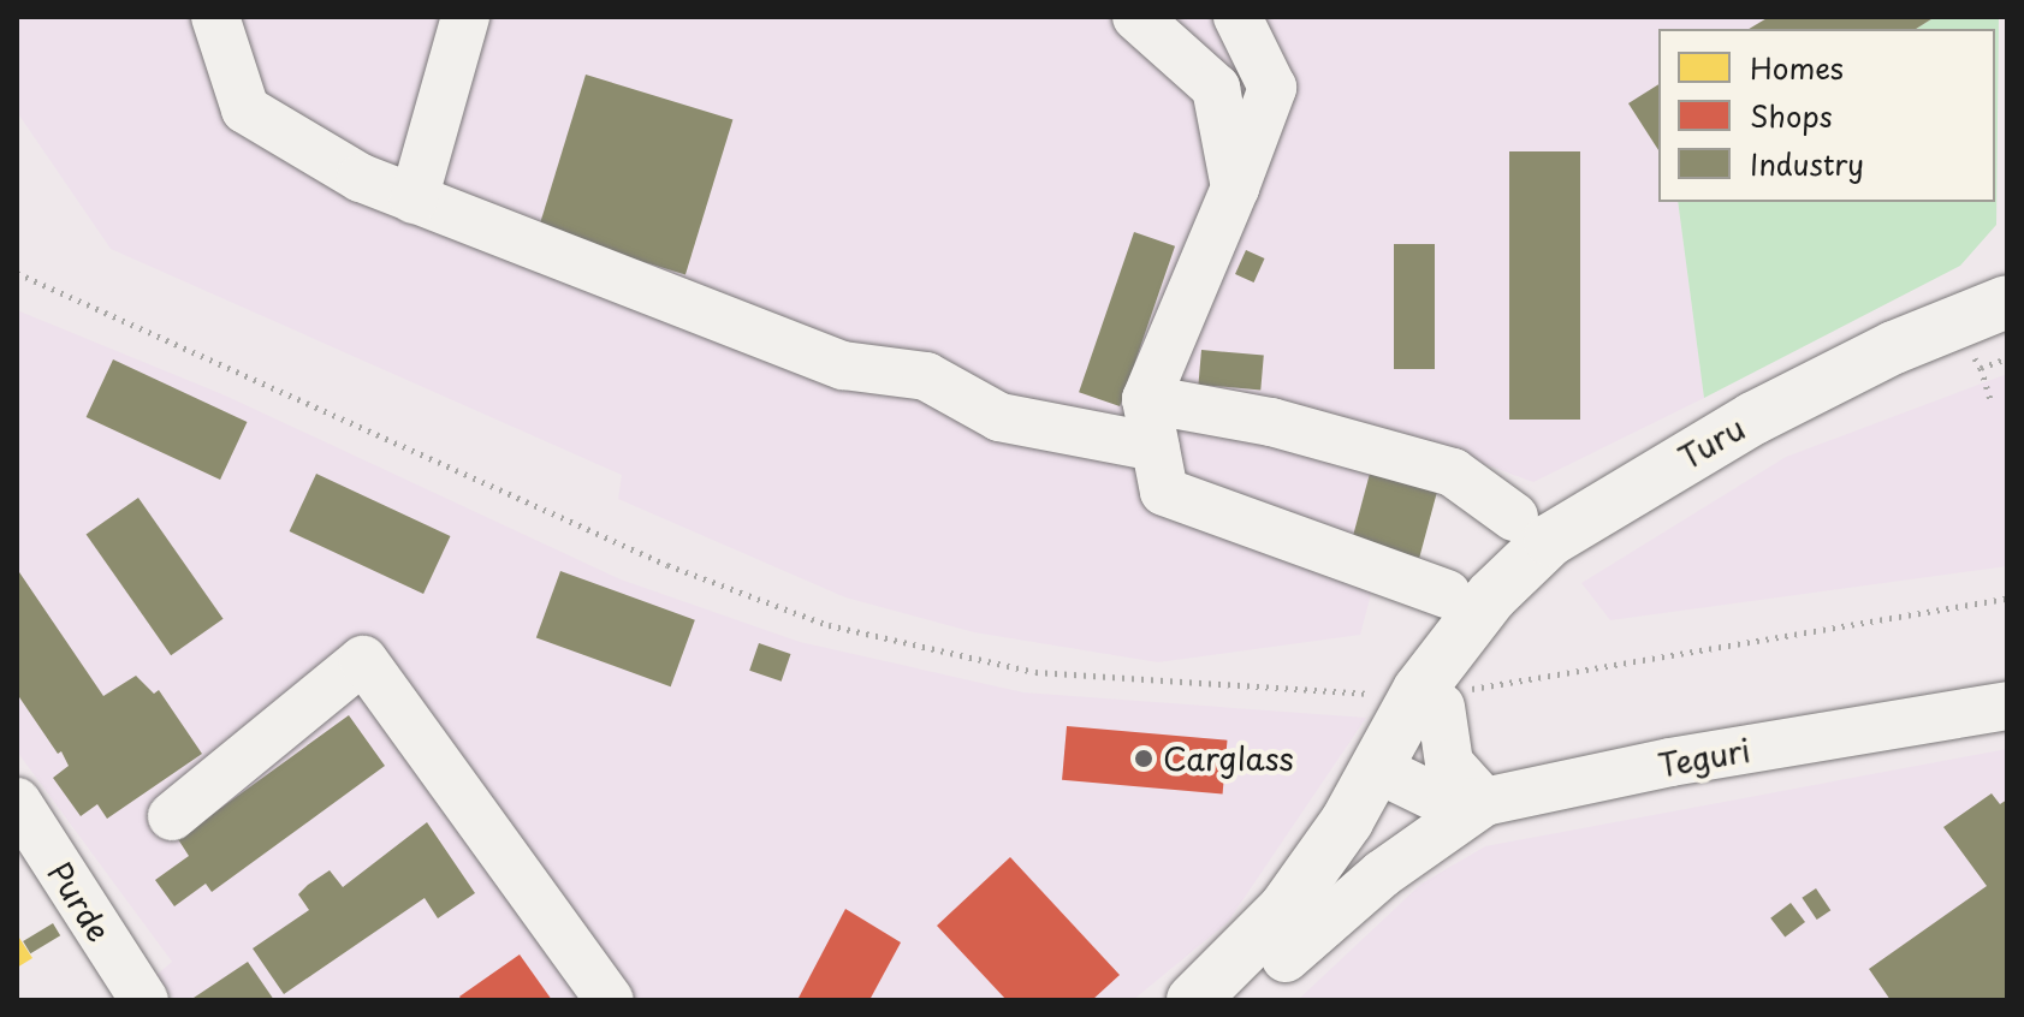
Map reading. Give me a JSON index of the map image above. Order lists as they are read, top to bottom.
{
  "streets": {
    "main road": ["Turu"],
    "street": ["Teguri", "Purde"]
  },
  "crossings": [
    ["Turu", "Teguri"]
  ],
  "places": ["Carglass"],
  "legend": ["Homes", "Shops", "Industry"]
}
